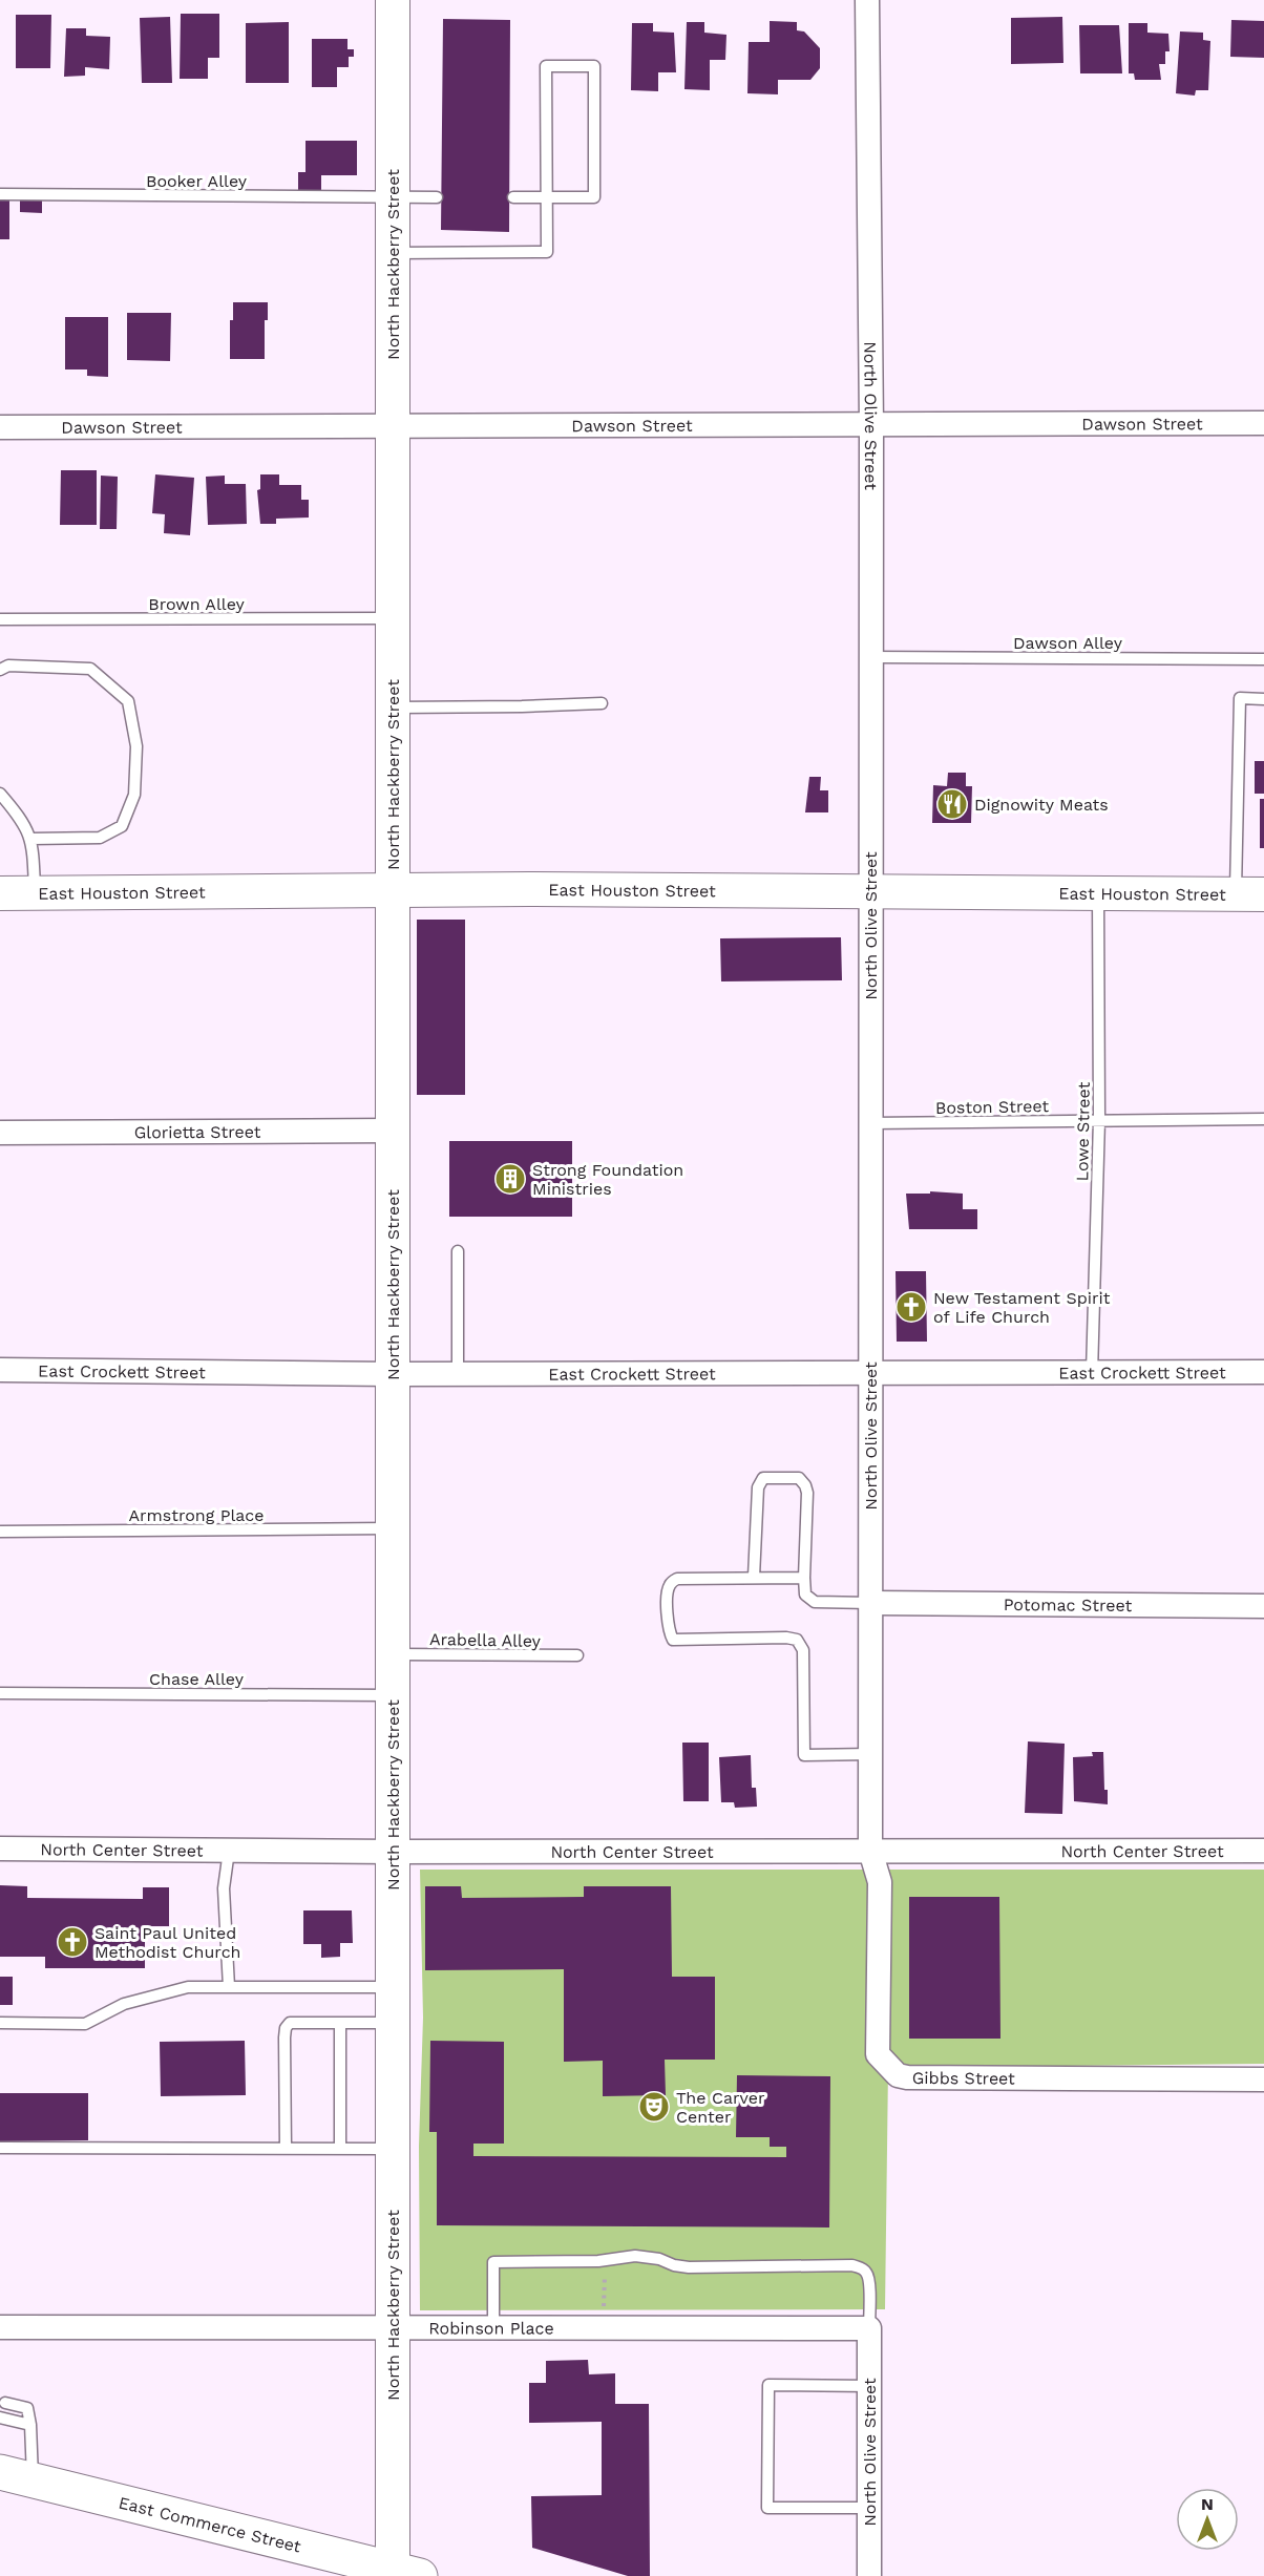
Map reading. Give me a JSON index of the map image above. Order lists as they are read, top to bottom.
{
  "streets": {
    "main road": ["North Hackberry Street", "East Houston Street", "East Commerce Street"],
    "street": [
      "North Olive Street",
      "Dawson Street",
      "Glorietta Street",
      "East Crockett Street",
      "Potomac Street",
      "North Center Street",
      "Gibbs Street",
      "Robinson Place"
    ],
    "lane": [
      "Booker Alley",
      "Brown Alley",
      "Dawson Alley",
      "Boston Street",
      "Lowe Street",
      "Armstrong Place",
      "Arabella Alley",
      "Chase Alley"
    ]
  },
  "crossings": [
    ["Booker Alley", "North Hackberry Street"],
    ["North Hackberry Street", "Dawson Street"],
    ["North Hackberry Street", "Brown Alley"],
    ["North Hackberry Street", "East Houston Street"],
    ["North Hackberry Street", "Glorietta Street"],
    ["North Hackberry Street", "East Crockett Street"],
    ["North Hackberry Street", "Armstrong Place"],
    ["North Hackberry Street", "Arabella Alley"],
    ["North Hackberry Street", "Chase Alley"],
    ["North Hackberry Street", "North Center Street"],
    ["North Hackberry Street", "Robinson Place"],
    ["North Hackberry Street", "East Commerce Street"],
    ["North Olive Street", "Dawson Street"],
    ["North Olive Street", "Dawson Alley"],
    ["North Olive Street", "East Houston Street"],
    ["North Olive Street", "Boston Street"],
    ["North Olive Street", "East Crockett Street"],
    ["North Olive Street", "Potomac Street"],
    ["North Olive Street", "North Center Street"],
    ["North Olive Street", "Gibbs Street"],
    ["North Olive Street", "Robinson Place"],
    ["East Houston Street", "Lowe Street"],
    ["Boston Street", "Lowe Street"],
    ["Lowe Street", "East Crockett Street"],
    ["North Center Street", "Gibbs Street"]
  ],
  "places": {
    "restaurant": ["Dignowity Meats"],
    "building": ["Strong Foundation Ministries"],
    "church": ["New Testament Spirit of Life Church", "Saint Paul United Methodist Church"],
    "theatre": ["The Carver Center"]
  },
  "north": "top"
}
